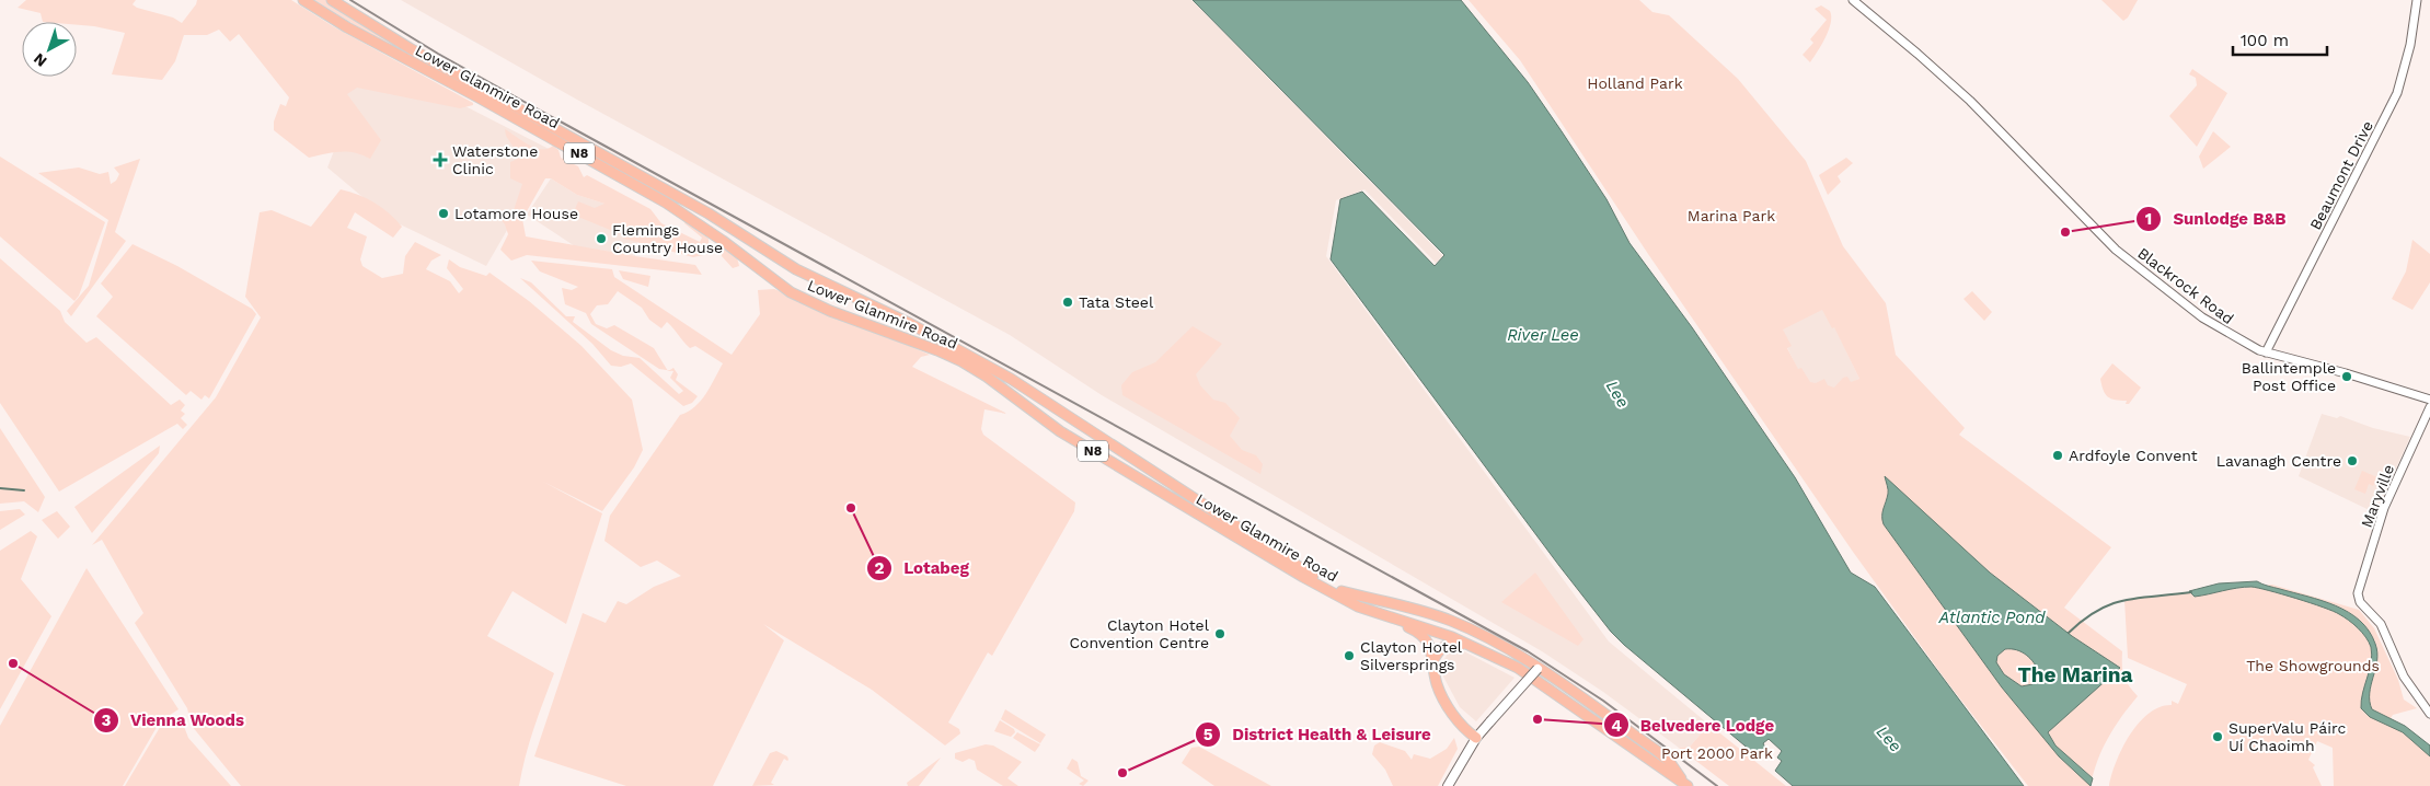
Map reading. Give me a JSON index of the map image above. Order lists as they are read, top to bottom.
{
  "streets": {
    "highway": ["Lower Glanmire Road", "N8"],
    "street": ["Beaumont Drive", "Blackrock Road", "Maryville"]
  },
  "crossings": [
    ["Lower Glanmire Road", "N8"],
    ["Beaumont Drive", "Blackrock Road"]
  ],
  "districts": ["The Marina"],
  "water": ["River Lee", "Lee", "Atlantic Pond"],
  "parks": [
    "Holland Park",
    "Marina Park",
    "The Showgrounds",
    "Port 2000 Park"
  ],
  "places": {
    "health": ["Waterstone Clinic"],
    "other": [
      "Lotamore House",
      "Sunlodge B&B",
      "Flemings Country House",
      "Tata Steel",
      "Ballintemple Post Office",
      "Ardfoyle Convent",
      "Lavanagh Centre",
      "Lotabeg",
      "Clayton Hotel Convention Centre",
      "Clayton Hotel Silversprings",
      "Vienna Woods",
      "Belvedere Lodge",
      "SuperValu Páirc Uí Chaoimh",
      "District Health & Leisure"
    ]
  },
  "scale_bar": "100 m",
  "north": "bottom left"
}
